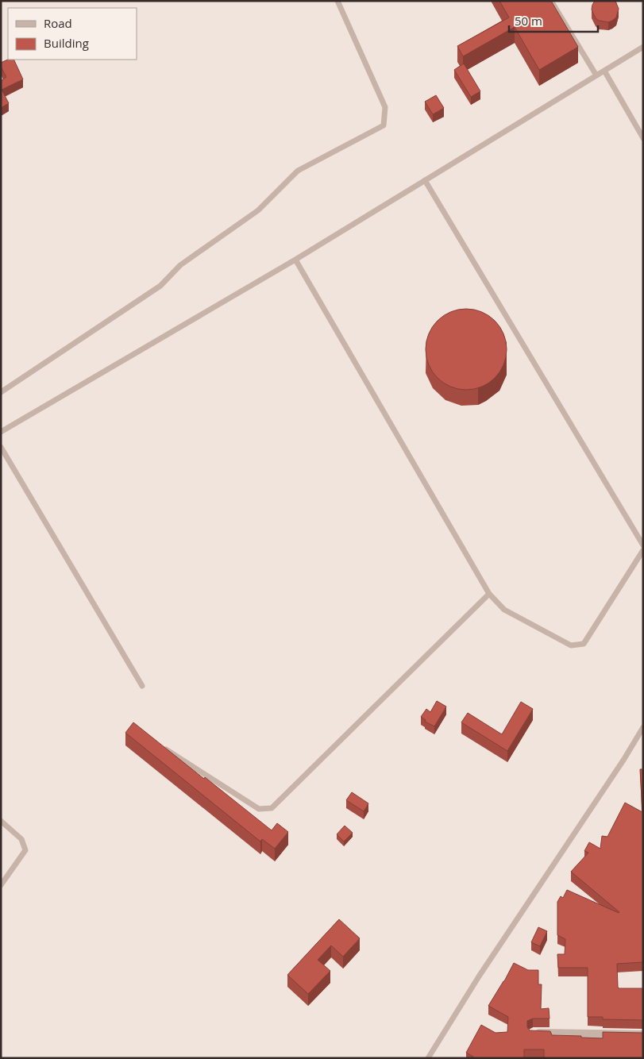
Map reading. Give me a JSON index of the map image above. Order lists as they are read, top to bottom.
{
  "legend": ["Road", "Building"],
  "scale_bar": "50 m"
}
